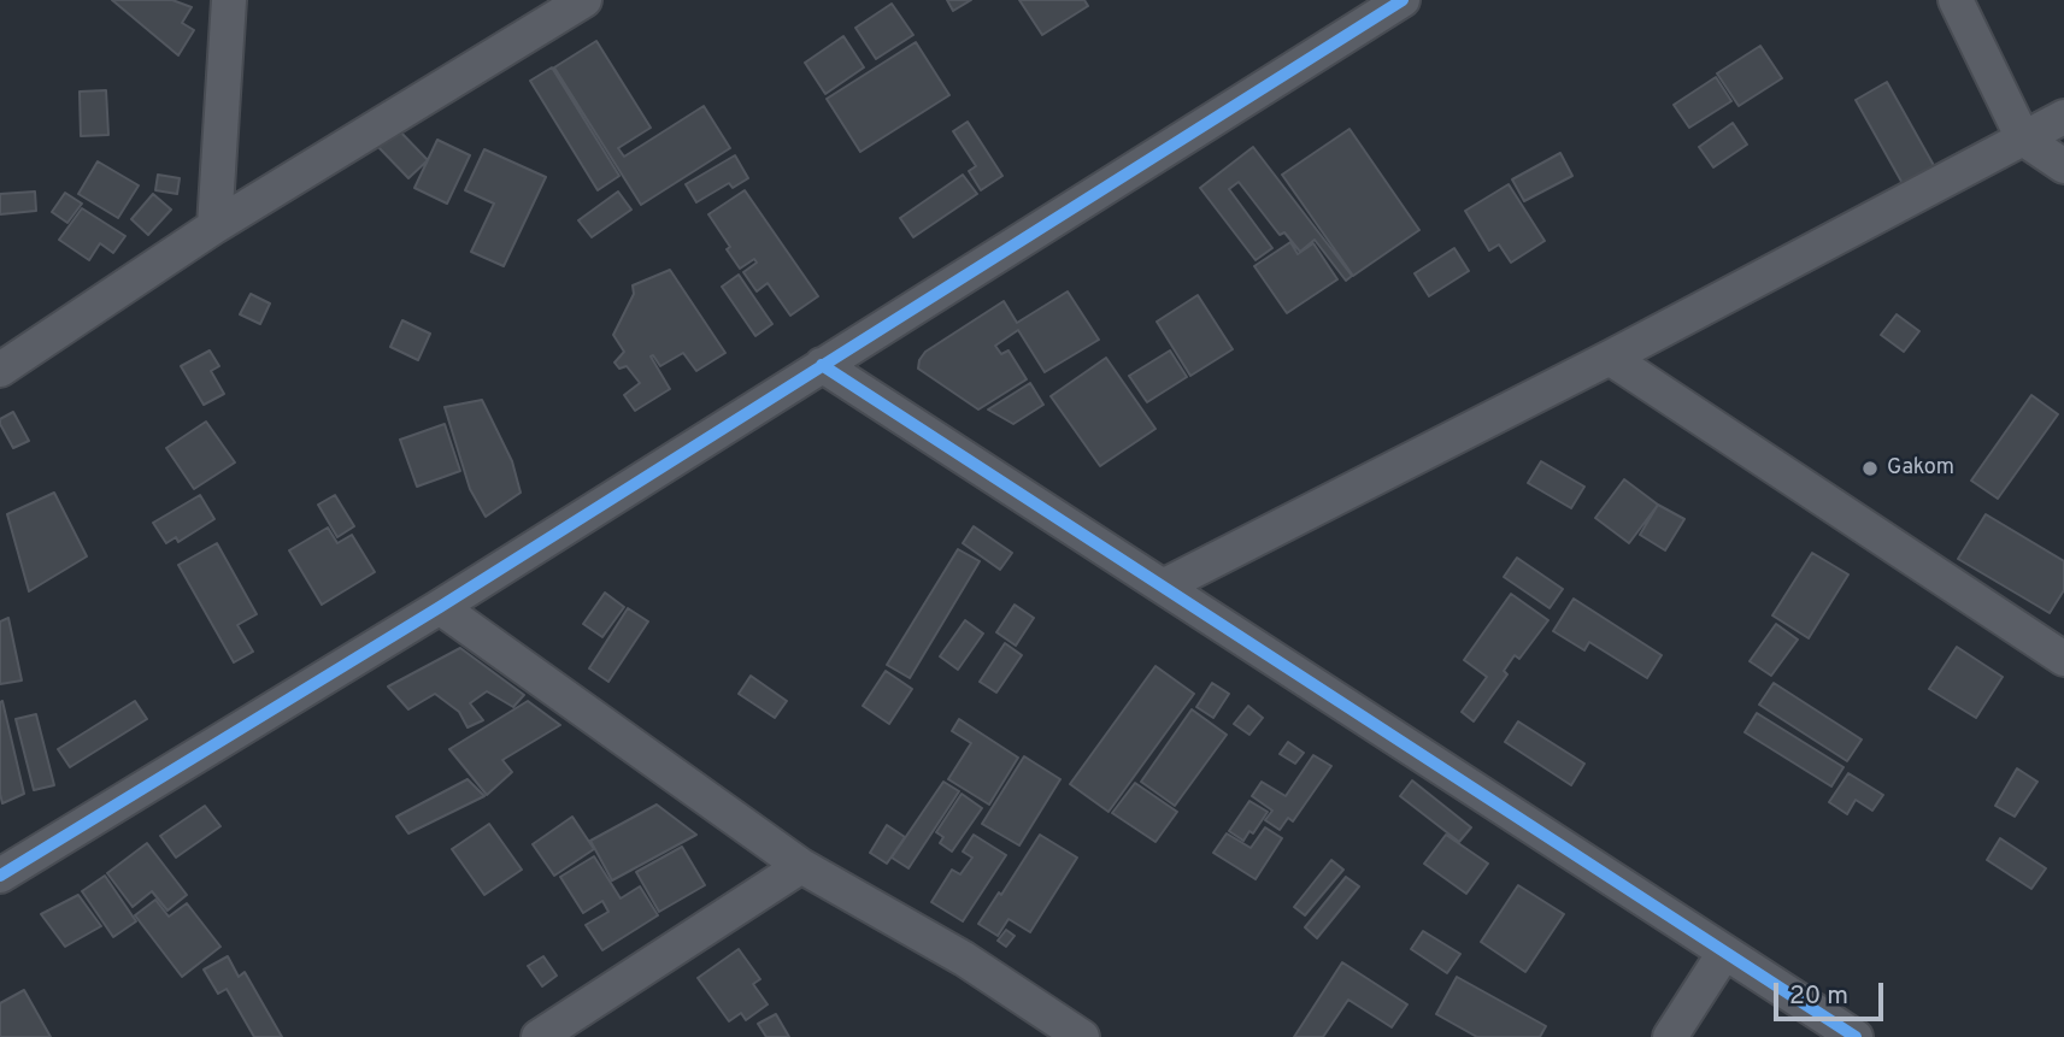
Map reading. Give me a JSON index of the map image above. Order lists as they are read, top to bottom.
{
  "places": ["Gakom"],
  "scale_bar": "20 m"
}
